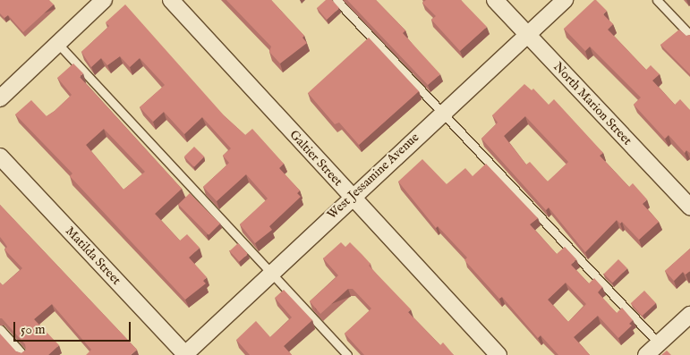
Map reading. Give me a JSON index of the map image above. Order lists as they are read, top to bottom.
{
  "streets": {
    "street": [
      "North Marion Street",
      "Galtier Street",
      "West Jessamine Avenue",
      "Matilda Street"
    ]
  },
  "crossings": [
    ["North Marion Street", "West Jessamine Avenue"],
    ["Galtier Street", "West Jessamine Avenue"],
    ["West Jessamine Avenue", "Matilda Street"]
  ],
  "scale_bar": "50 m"
}
